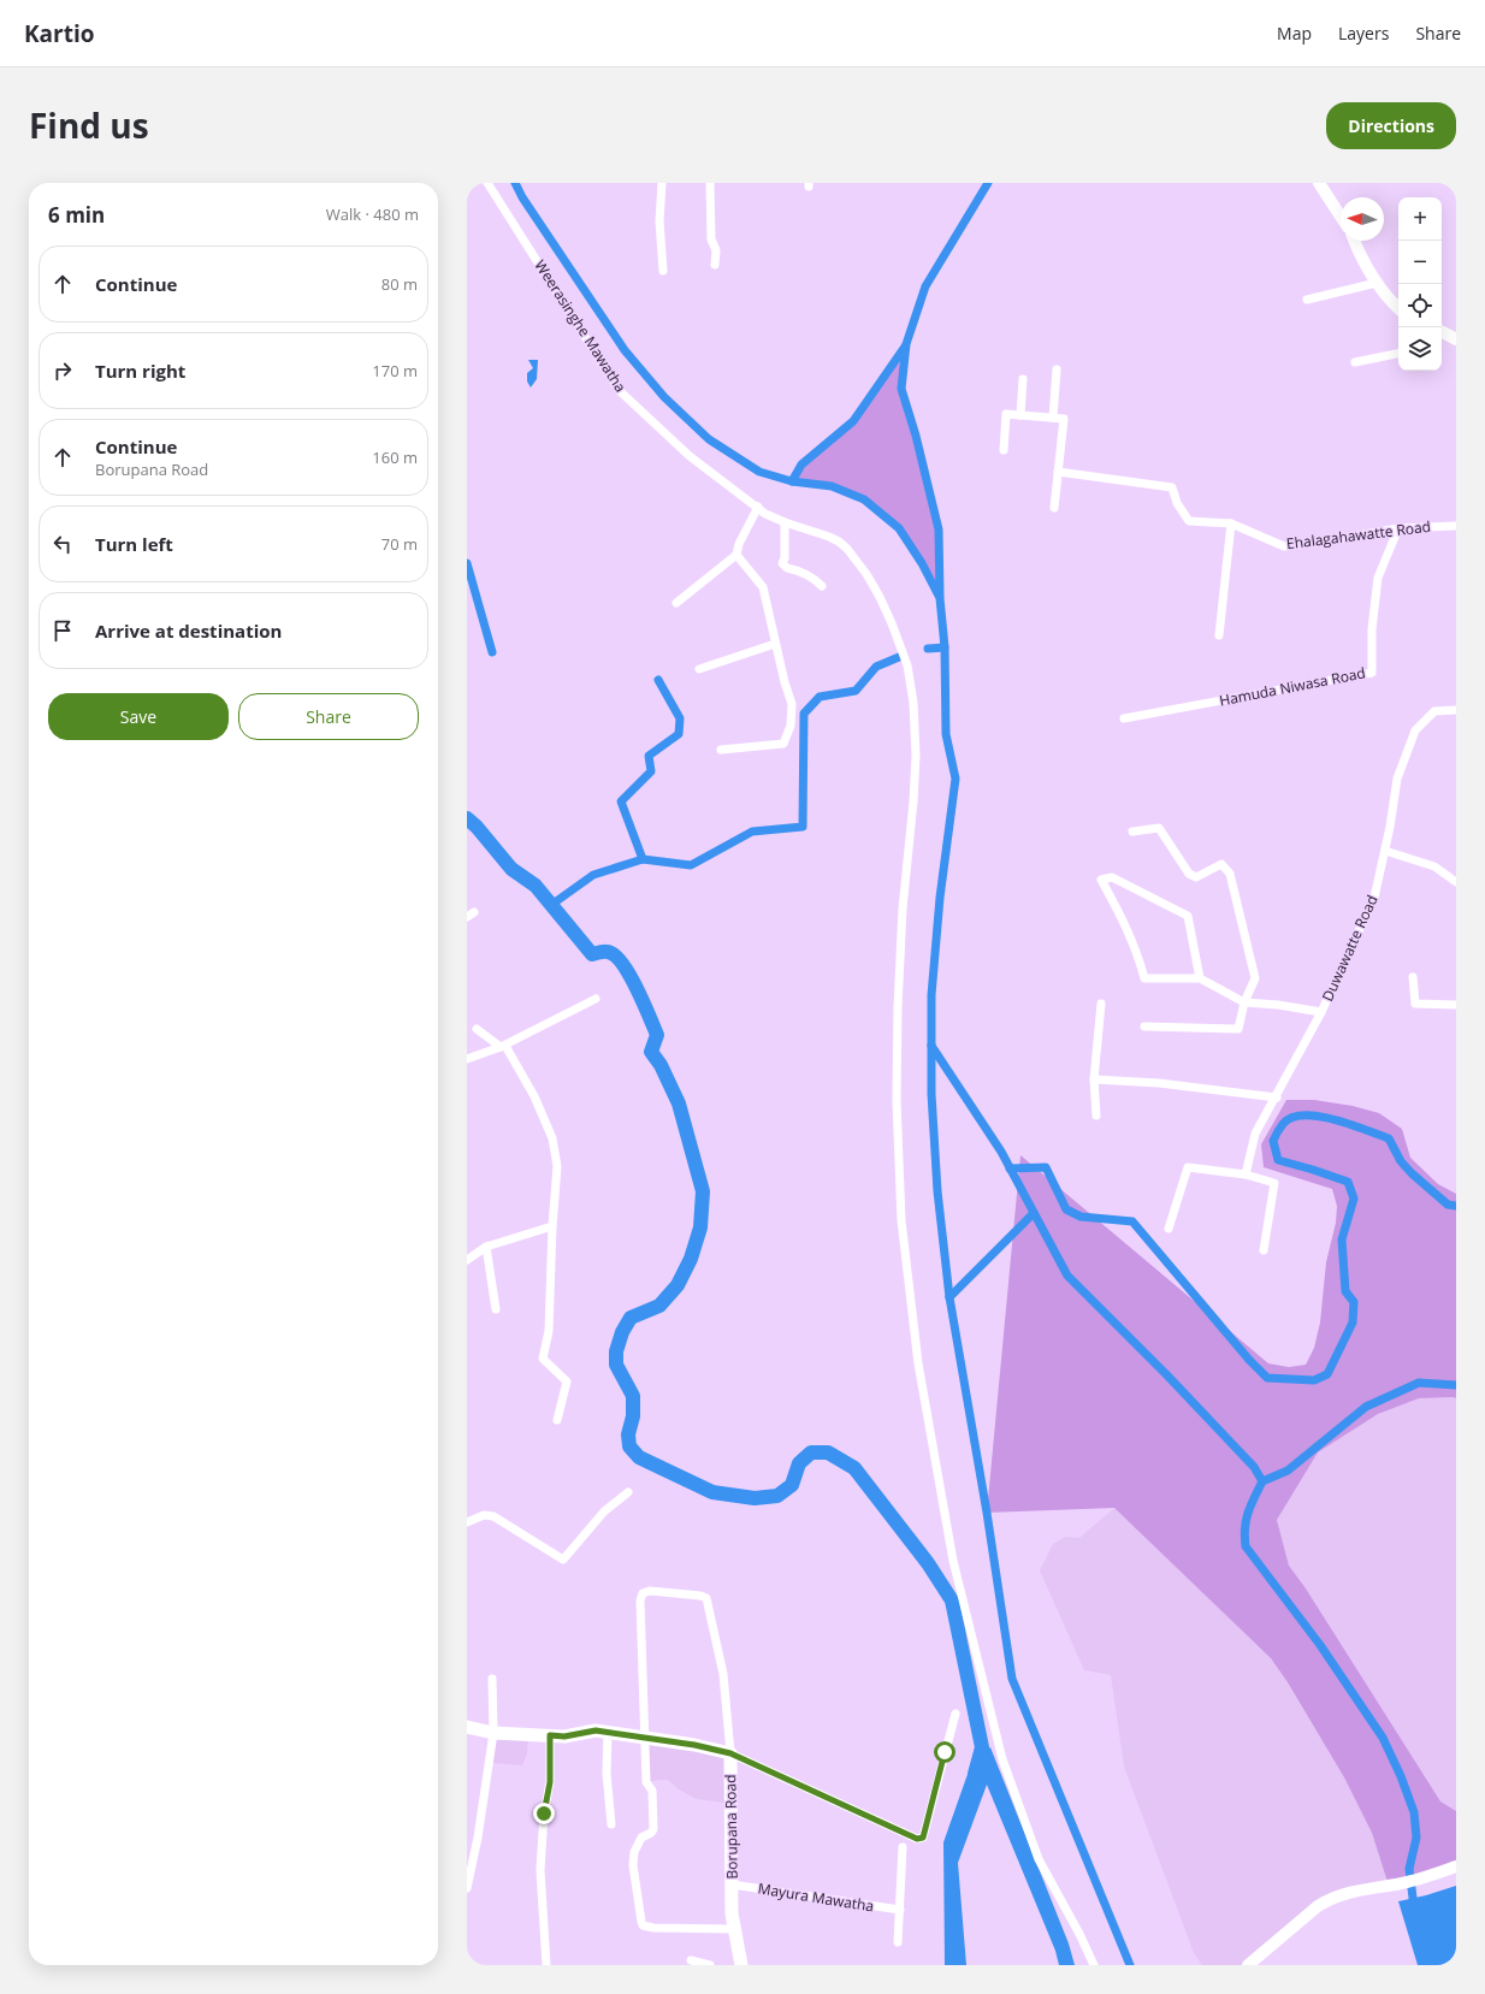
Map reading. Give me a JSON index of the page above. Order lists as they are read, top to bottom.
{
  "streets": {
    "main road": ["Borupana Road"],
    "street": [
      "Weerasinghe Mawatha",
      "Ehalagahawatte Road",
      "Hamuda Niwasa Road",
      "Duwawatte Road",
      "Mayura Mawatha"
    ]
  },
  "crossings": [
    ["Ehalagahawatte Road", "Hamuda Niwasa Road"],
    ["Borupana Road", "Mayura Mawatha"]
  ],
  "north": "left",
  "page": {
    "header": "Kartio",
    "nav": ["Map", "Layers", "Share"],
    "title": "Find us",
    "buttons": [
      "Directions",
      ["Save", "Share"]
    ],
    "heading": ["6 min", "Walk · 480 m"],
    "map_buttons": ["+", "−"],
    "list": [
      ["Continue", "80 m"],
      ["Turn right", "170 m"],
      ["Continue", "Borupana Road", "160 m"],
      ["Turn left", "70 m"],
      "Arrive at destination"
    ]
  }
}
